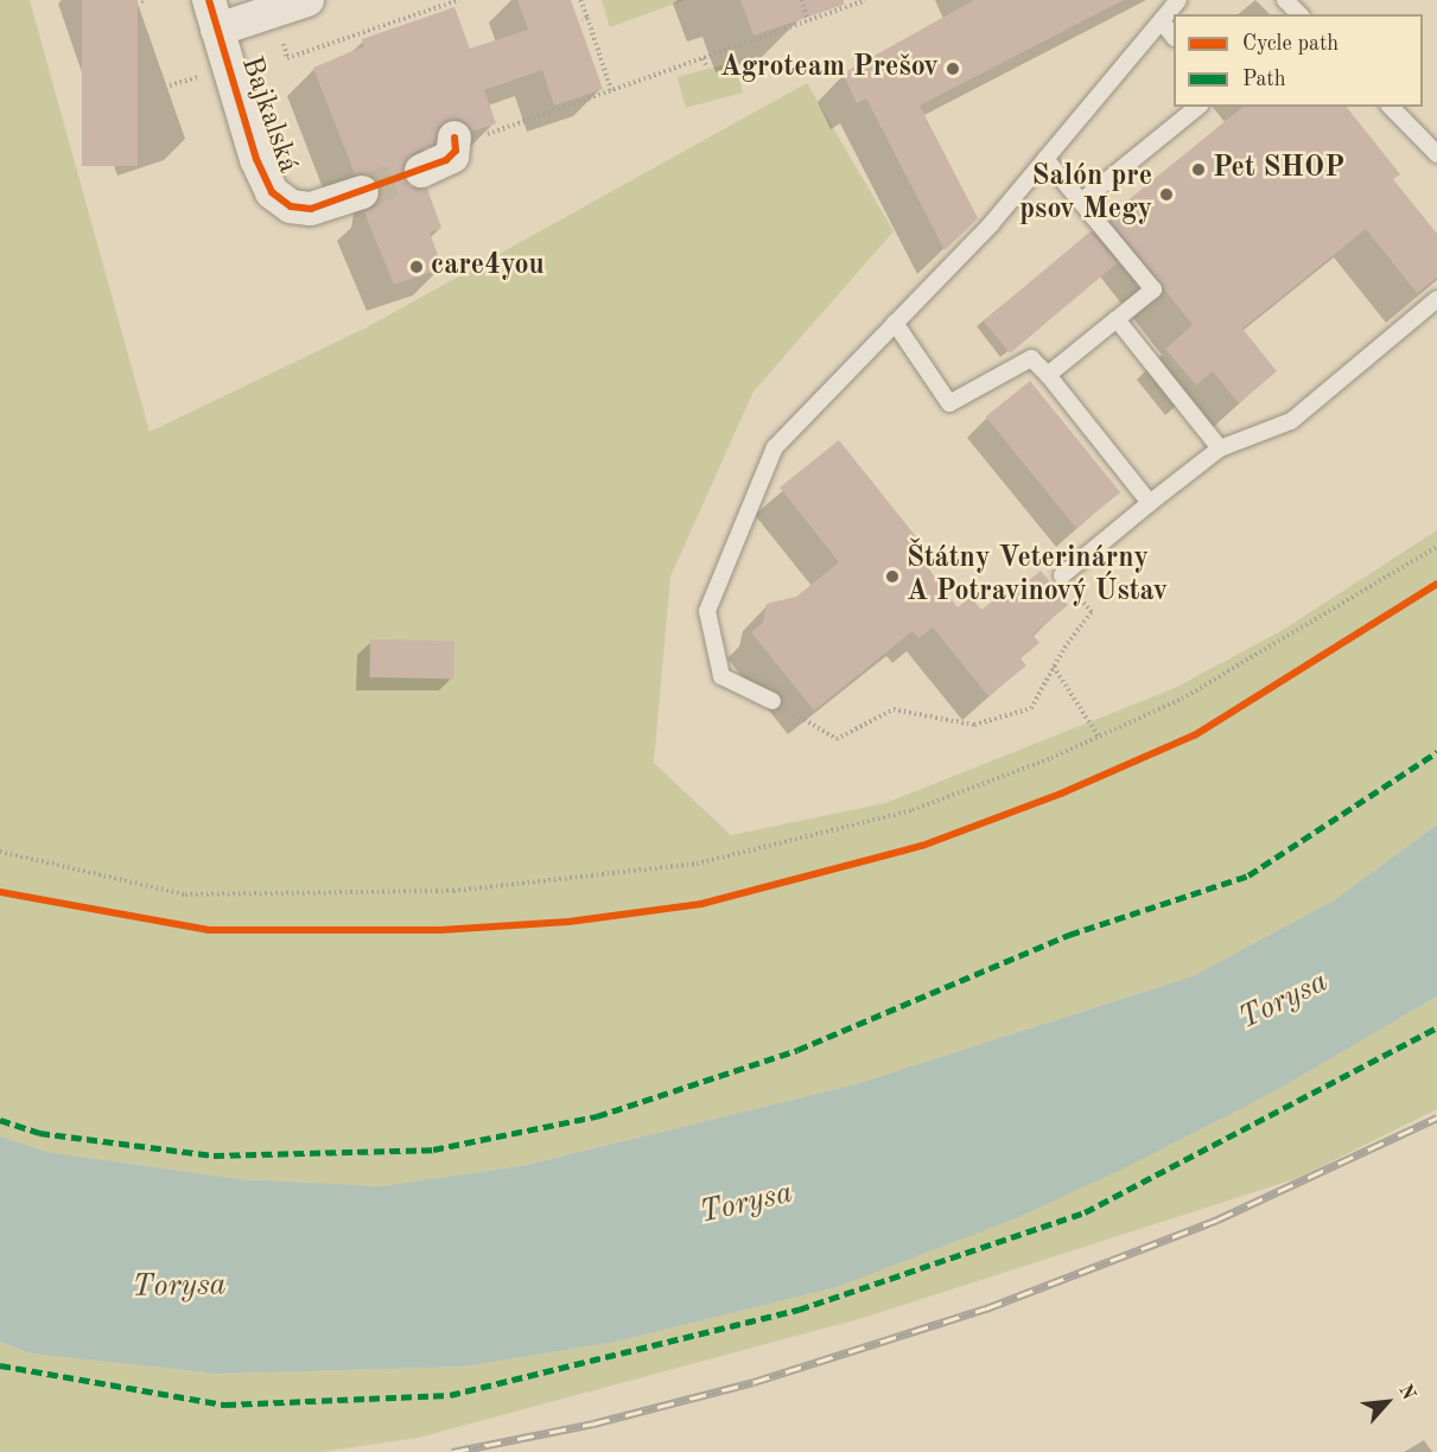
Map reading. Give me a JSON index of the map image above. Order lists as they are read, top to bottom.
{
  "streets": {
    "street": ["Bajkalská"]
  },
  "water": ["Torysa"],
  "places": [
    "Agroteam Prešov",
    "Pet SHOP",
    "Salón pre psov Megy",
    "care4you",
    "Štátny Veterinárny A Potravinový Ústav"
  ],
  "legend": ["Cycle path", "Path"],
  "north": "top right"
}
